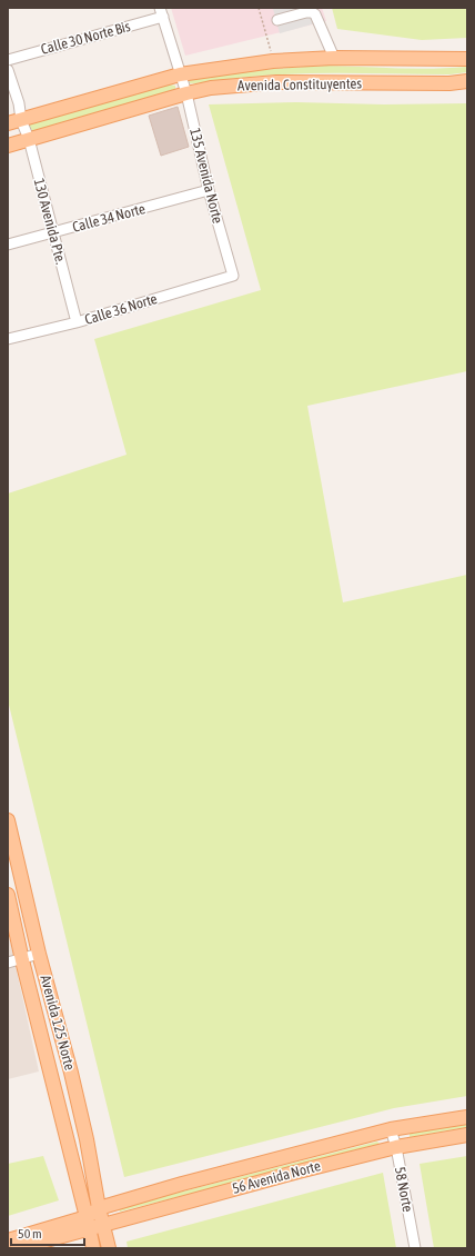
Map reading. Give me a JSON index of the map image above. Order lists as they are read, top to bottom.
{
  "streets": {
    "main road": ["Avenida Constituyentes", "Avenida 125 Norte", "56 Avenida Norte"],
    "street": [
      "Calle 30 Norte Bis",
      "135 Avenida Norte",
      "Calle 34 Norte",
      "130 Avenida Pte.",
      "Calle 36 Norte",
      "58 Norte"
    ]
  },
  "crossings": [
    ["Calle 30 Norte Bis", "135 Avenida Norte"],
    ["Avenida Constituyentes", "135 Avenida Norte"],
    ["Avenida Constituyentes", "130 Avenida Pte."],
    ["135 Avenida Norte", "Calle 34 Norte"],
    ["135 Avenida Norte", "Calle 36 Norte"],
    ["Calle 34 Norte", "130 Avenida Pte."],
    ["130 Avenida Pte.", "Calle 36 Norte"],
    ["Avenida 125 Norte", "56 Avenida Norte"],
    ["56 Avenida Norte", "58 Norte"]
  ],
  "scale_bar": "50 m"
}
